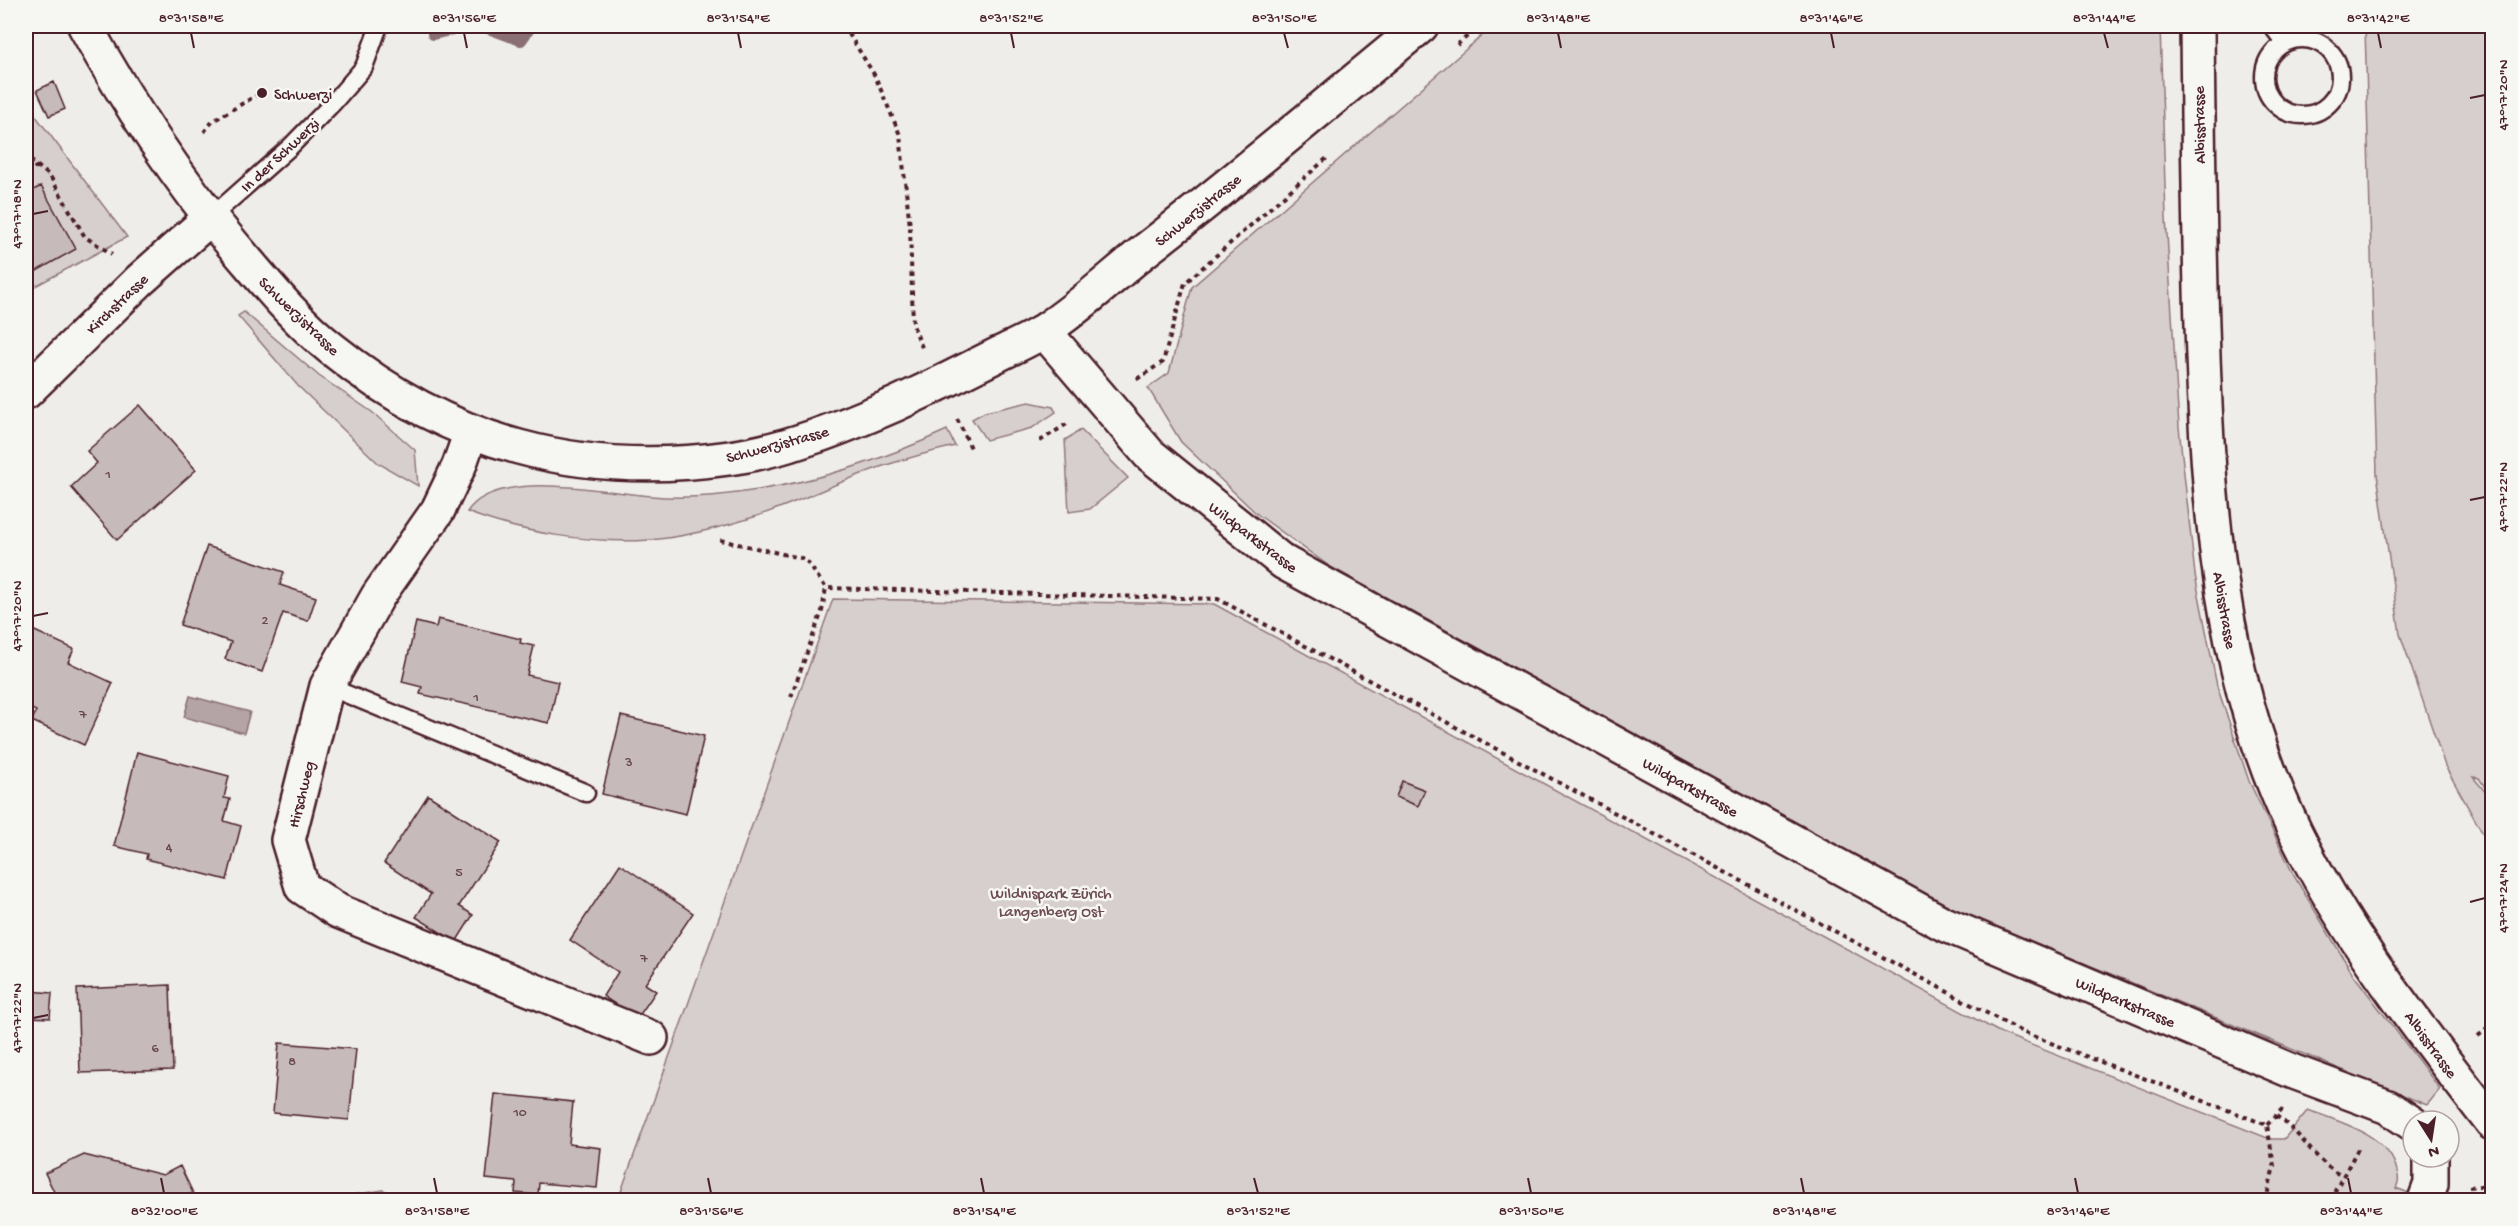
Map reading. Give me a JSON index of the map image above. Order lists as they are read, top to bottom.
{
  "streets": {
    "main road": [
      "Albisstrasse",
      "Schwerzistrasse",
      "Kirchstrasse",
      "Wildparkstrasse",
      "Hirschweg"
    ],
    "lane": ["In der Schwerzi"]
  },
  "crossings": [
    ["In der Schwerzi", "Schwerzistrasse"],
    ["In der Schwerzi", "Kirchstrasse"],
    ["Schwerzistrasse", "Kirchstrasse"],
    ["Schwerzistrasse", "Wildparkstrasse"],
    ["Schwerzistrasse", "Hirschweg"]
  ],
  "parks": ["Wildnispark Zürich Langenberg Ost"],
  "places": ["Schwerzi"],
  "house_numbers": [
    "1",
    "2",
    "1",
    "7",
    "3",
    "4",
    "5",
    "7",
    "6",
    "8",
    "10"
  ],
  "north": "bottom",
  "coordinates": [
    "8°31'58\"E",
    "8°31'56\"E",
    "8°31'54\"E",
    "8°31'52\"E",
    "8°31'50\"E",
    "8°31'48\"E",
    "8°31'46\"E",
    "8°31'44\"E",
    "8°31'42\"E",
    "47°17'20\"N",
    "47°17'18\"N",
    "47°17'22\"N",
    "47°17'24\"N",
    "8°32'00\"E"
  ]
}
